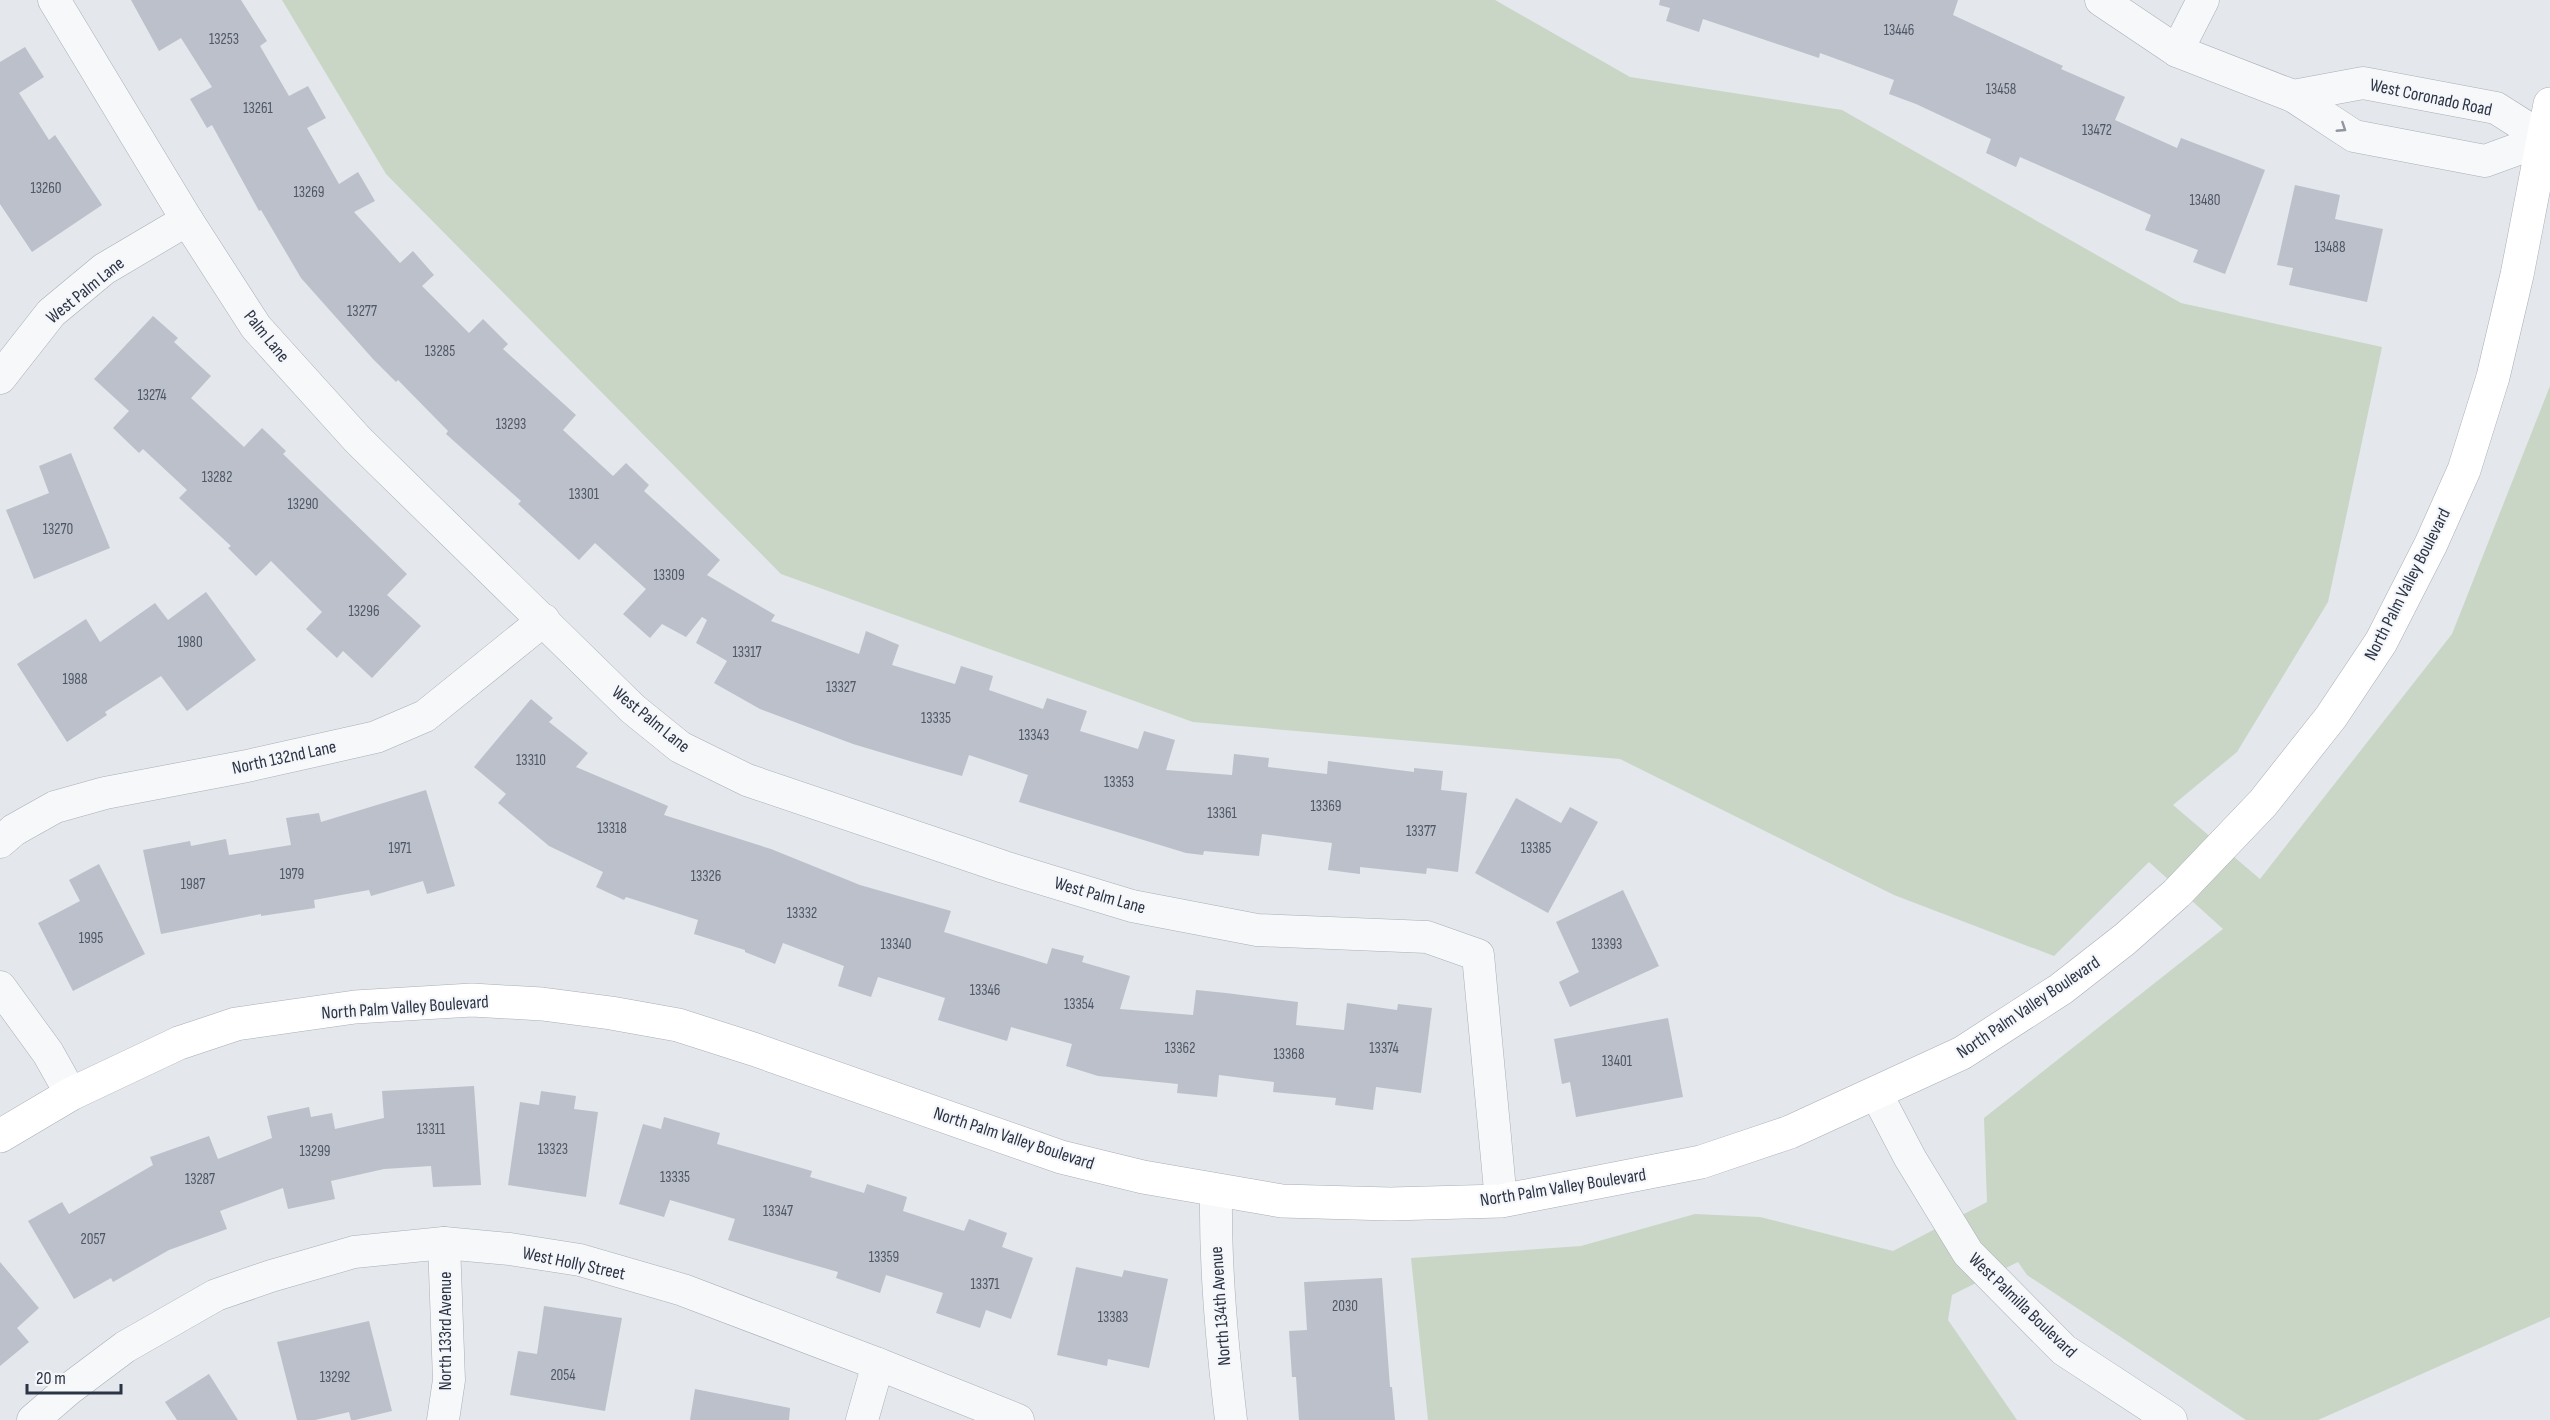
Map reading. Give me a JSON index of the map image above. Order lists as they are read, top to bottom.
{
  "streets": {
    "street": [
      "West Coronado Road",
      "West Palm Lane",
      "Palm Lane",
      "North Palm Valley Boulevard",
      "North 132nd Lane",
      "West Holly Street",
      "West Palmilla Boulevard",
      "North 134th Avenue",
      "North 133rd Avenue"
    ]
  },
  "crossings": [
    ["West Coronado Road", "North Palm Valley Boulevard"],
    ["West Palm Lane", "Palm Lane"],
    ["West Palm Lane", "North Palm Valley Boulevard"],
    ["West Palm Lane", "North 132nd Lane"],
    ["Palm Lane", "North 132nd Lane"],
    ["North Palm Valley Boulevard", "West Palmilla Boulevard"],
    ["North Palm Valley Boulevard", "North 134th Avenue"],
    ["West Holly Street", "North 133rd Avenue"]
  ],
  "house_numbers": [
    "13446",
    "13253",
    "13458",
    "13261",
    "13472",
    "13260",
    "13269",
    "13480",
    "13488",
    "13277",
    "13285",
    "13274",
    "13293",
    "13282",
    "13301",
    "13290",
    "13270",
    "13309",
    "13296",
    "1980",
    "13317",
    "1988",
    "13327",
    "13335",
    "13343",
    "13310",
    "13353",
    "13369",
    "13361",
    "13318",
    "13377",
    "1971",
    "13385",
    "1979",
    "13326",
    "1987",
    "13332",
    "1995",
    "13340",
    "13393",
    "13346",
    "13354",
    "13362",
    "13374",
    "13368",
    "13401",
    "13311",
    "13323",
    "13299",
    "13335",
    "13287",
    "13347",
    "2057",
    "13359",
    "13371",
    "2030",
    "13383",
    "2054",
    "13292"
  ],
  "scale_bar": "20 m"
}
